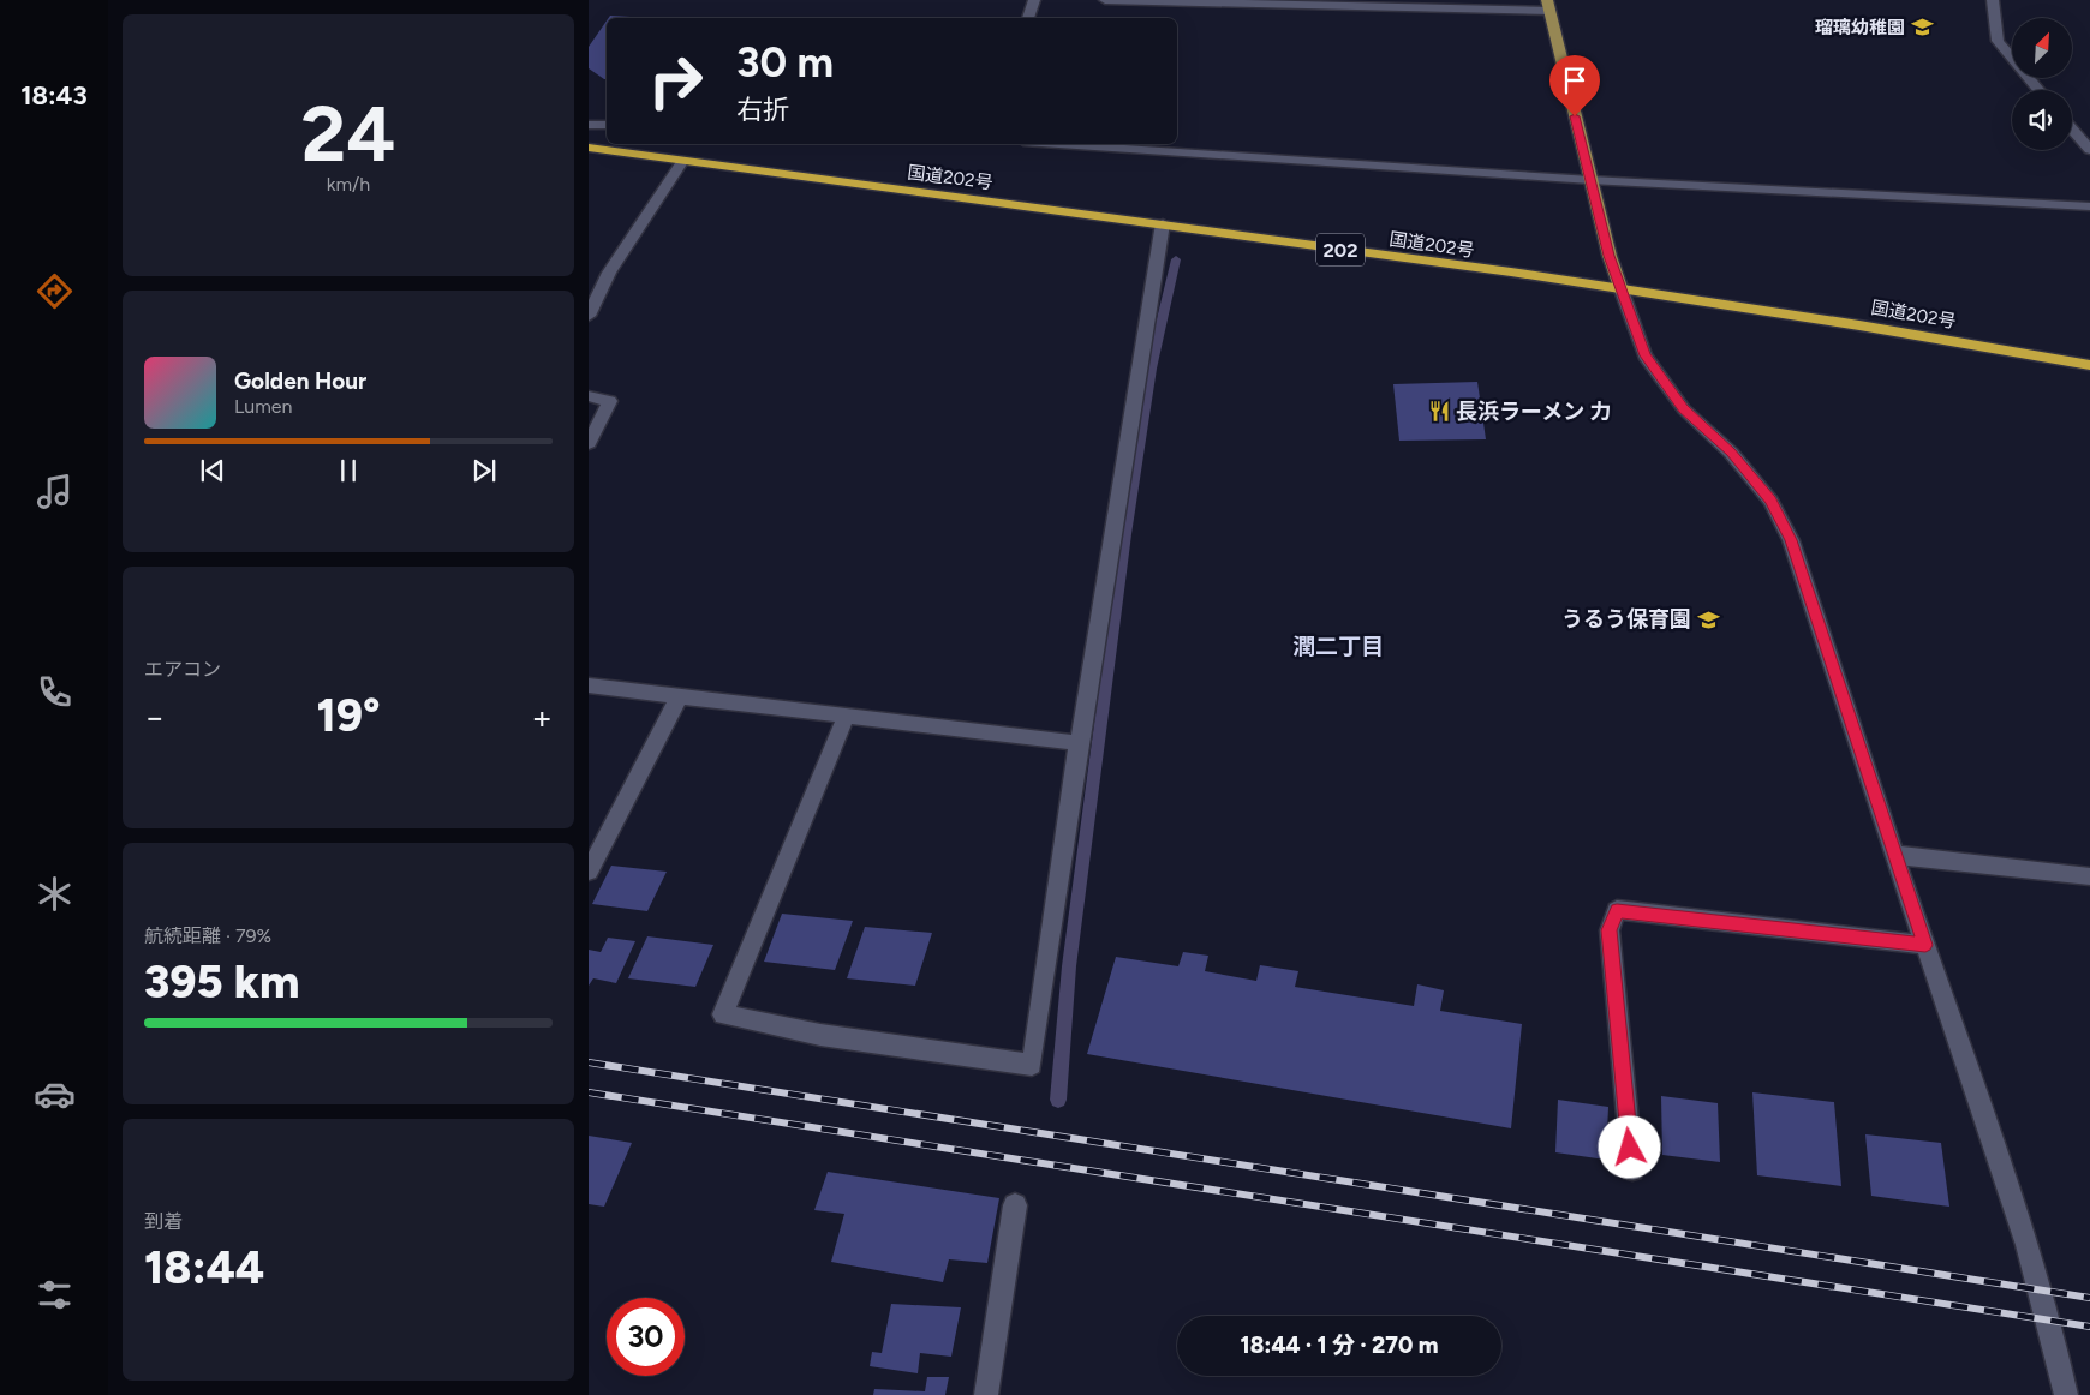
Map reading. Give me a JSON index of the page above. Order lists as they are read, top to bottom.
{
  "streets": {
    "highway": ["国道202号", "202"]
  },
  "districts": ["潤二丁目"],
  "places": {
    "school or university": ["瑠璃幼稚園", "うるう保育園"],
    "restaurant": ["長浜ラーメン 力"]
  },
  "north": "top right",
  "page": {
    "tabs": "18:43",
    "tile": [
      ["24", "km/h"],
      "エアコン",
      ["航続距離 · 79%", "395 km"],
      ["到着", "18:44"]
    ],
    "turn": ["30 m", "右折"],
    "song": ["Golden Hour", "Lumen"],
    "heat": ["−", "19°", "+"],
    "limit": "30",
    "trip": "18:44 · 1 分 · 270 m"
  }
}
